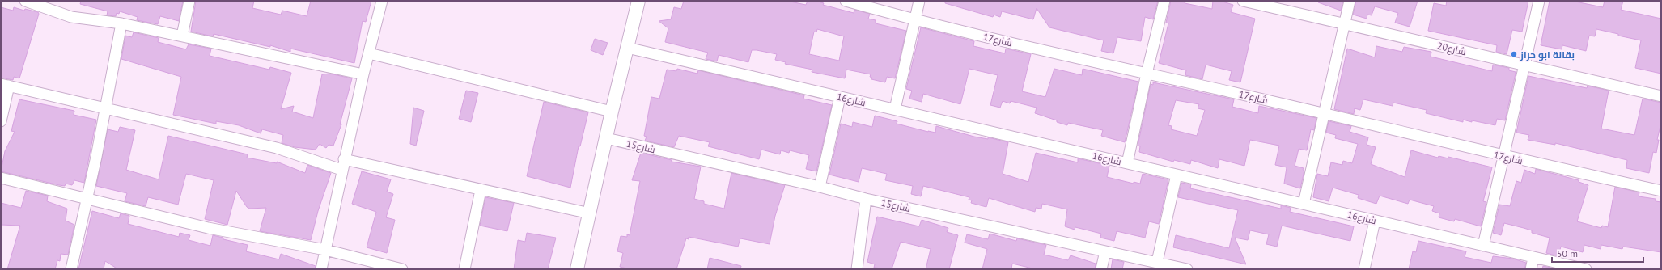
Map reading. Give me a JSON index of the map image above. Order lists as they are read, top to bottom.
{
  "streets": {
    "street": [
      "شارع17",
      "شارع20",
      "شارع16",
      "شارع15"
    ]
  },
  "places": ["بقالة ابو حراز"],
  "scale_bar": "50 m"
}
